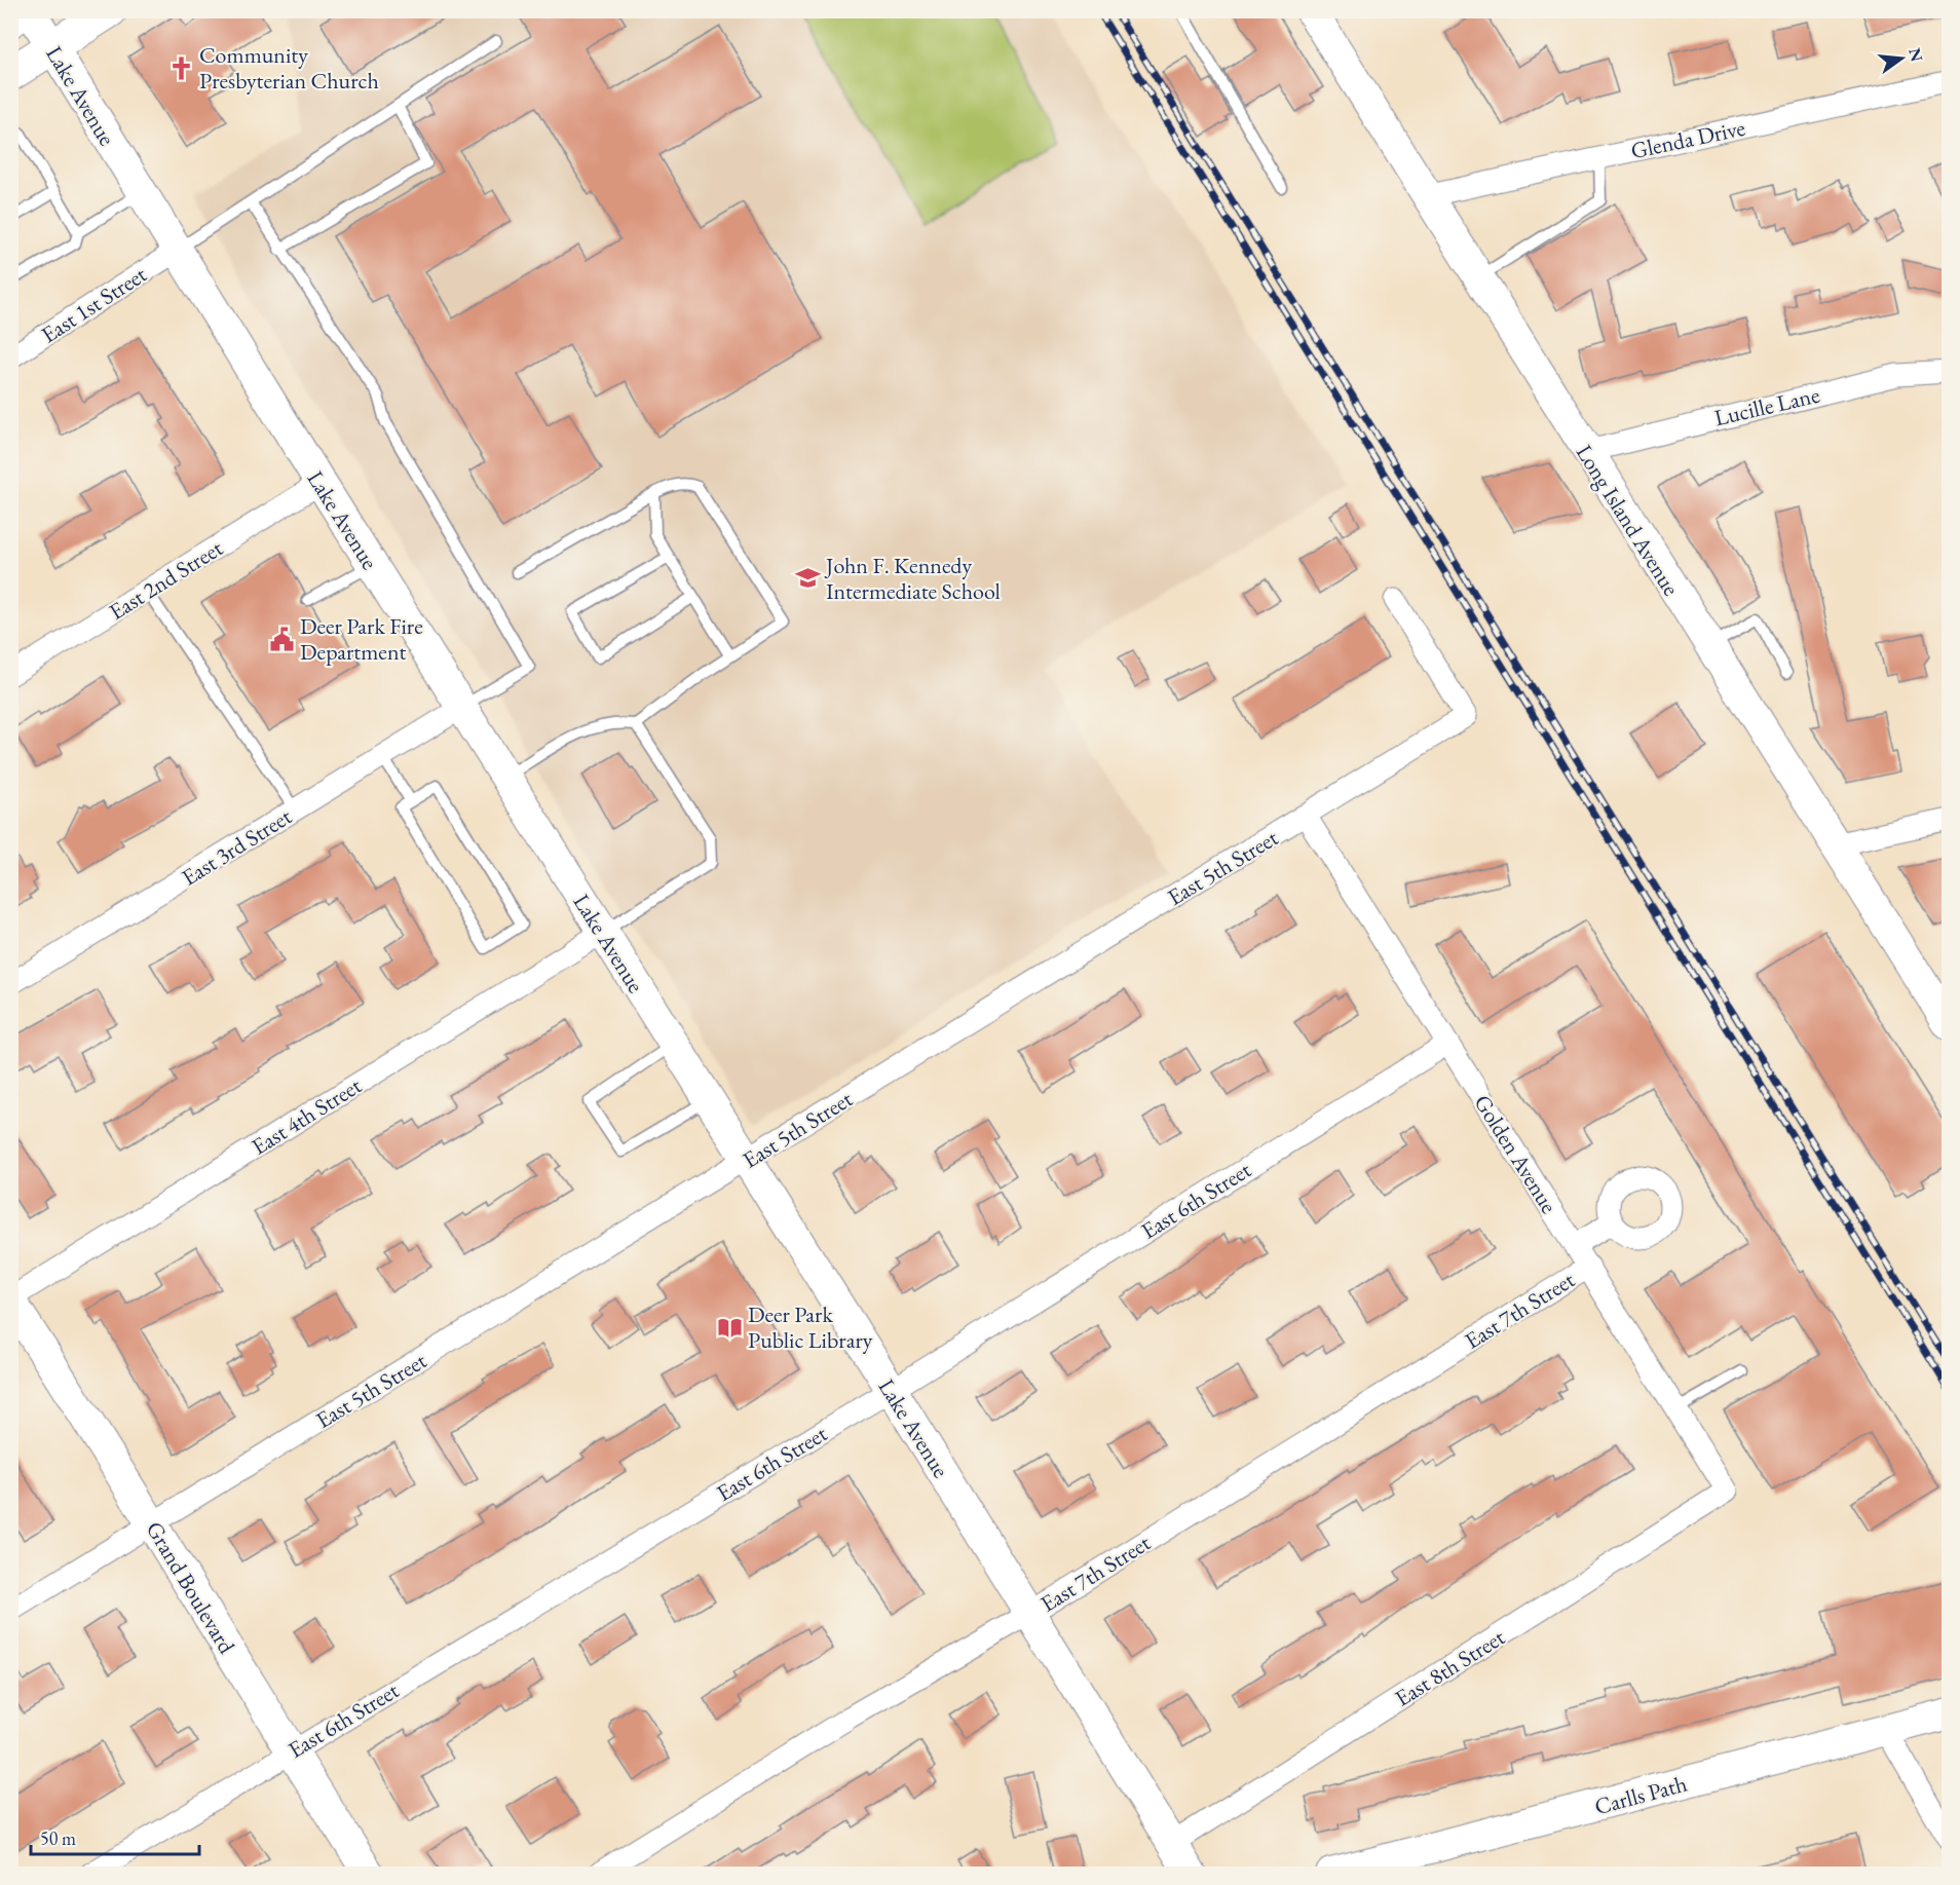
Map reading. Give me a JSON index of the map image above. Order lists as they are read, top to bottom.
{
  "streets": {
    "street": [
      "Lake Avenue",
      "Glenda Drive",
      "East 1st Street",
      "Lucille Lane",
      "Long Island Avenue",
      "East 2nd Street",
      "East 3rd Street",
      "East 5th Street",
      "East 4th Street",
      "Golden Avenue",
      "East 6th Street",
      "East 7th Street",
      "Grand Boulevard",
      "East 8th Street",
      "Carlls Path"
    ]
  },
  "crossings": [
    ["Lake Avenue", "East 1st Street"],
    ["Lake Avenue", "East 2nd Street"],
    ["Lake Avenue", "East 3rd Street"],
    ["Lake Avenue", "East 5th Street"],
    ["Lake Avenue", "East 4th Street"],
    ["Lake Avenue", "East 6th Street"],
    ["Lake Avenue", "East 7th Street"],
    ["Lake Avenue", "East 8th Street"],
    ["Glenda Drive", "Long Island Avenue"],
    ["Lucille Lane", "Long Island Avenue"],
    ["East 5th Street", "Golden Avenue"],
    ["East 5th Street", "Grand Boulevard"],
    ["East 4th Street", "Grand Boulevard"],
    ["Golden Avenue", "East 6th Street"],
    ["Golden Avenue", "East 7th Street"],
    ["Golden Avenue", "East 8th Street"],
    ["East 6th Street", "Grand Boulevard"]
  ],
  "places": {
    "church": ["Community Presbyterian Church"],
    "school or university": ["John F. Kennedy Intermediate School"],
    "public building": ["Deer Park Fire Department"],
    "library": ["Deer Park Public Library"]
  },
  "scale_bar": "50 m",
  "north": "right"
}
